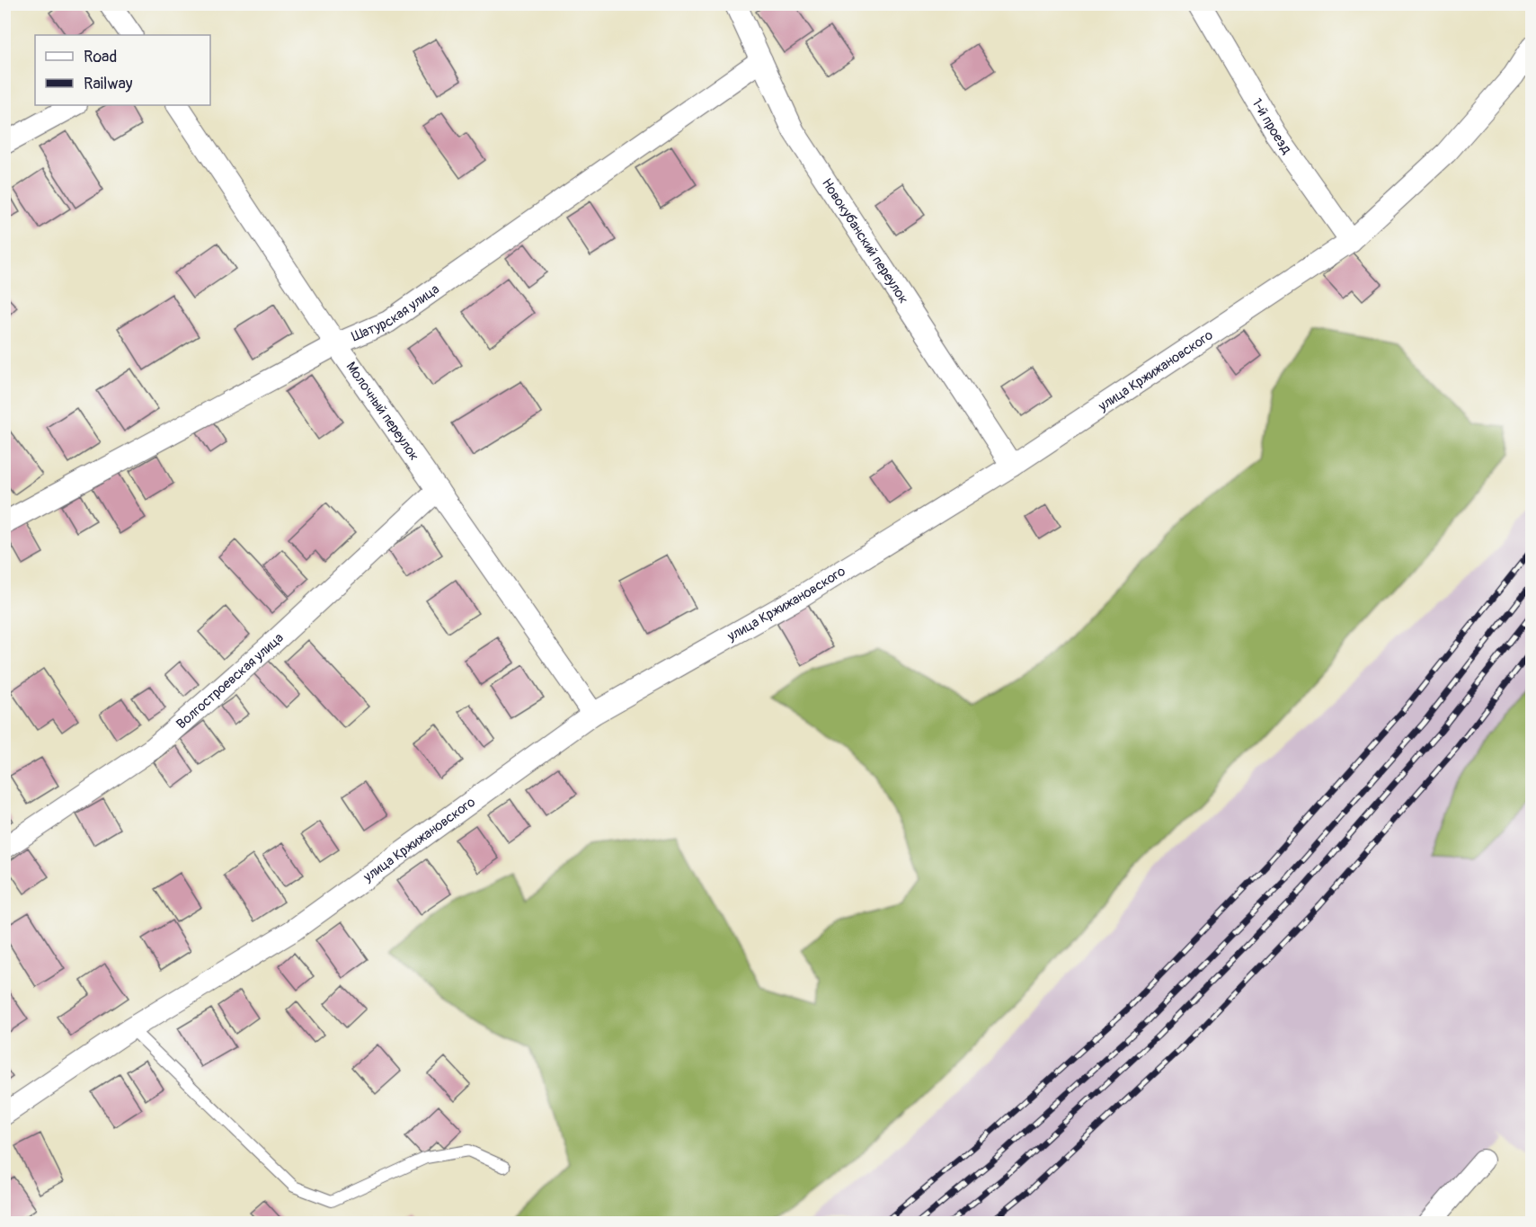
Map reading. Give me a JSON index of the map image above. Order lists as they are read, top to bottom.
{
  "streets": {
    "street": [
      "1-й проезд",
      "Новокубанский переулок",
      "Шатурская улица",
      "улица Кржижановского",
      "Молочный переулок",
      "Волгостроевская улица"
    ]
  },
  "crossings": [
    ["1-й проезд", "улица Кржижановского"],
    ["Новокубанский переулок", "Шатурская улица"],
    ["Новокубанский переулок", "улица Кржижановского"],
    ["Шатурская улица", "Молочный переулок"],
    ["улица Кржижановского", "Молочный переулок"],
    ["Молочный переулок", "Волгостроевская улица"]
  ],
  "legend": ["Road", "Railway"]
}
